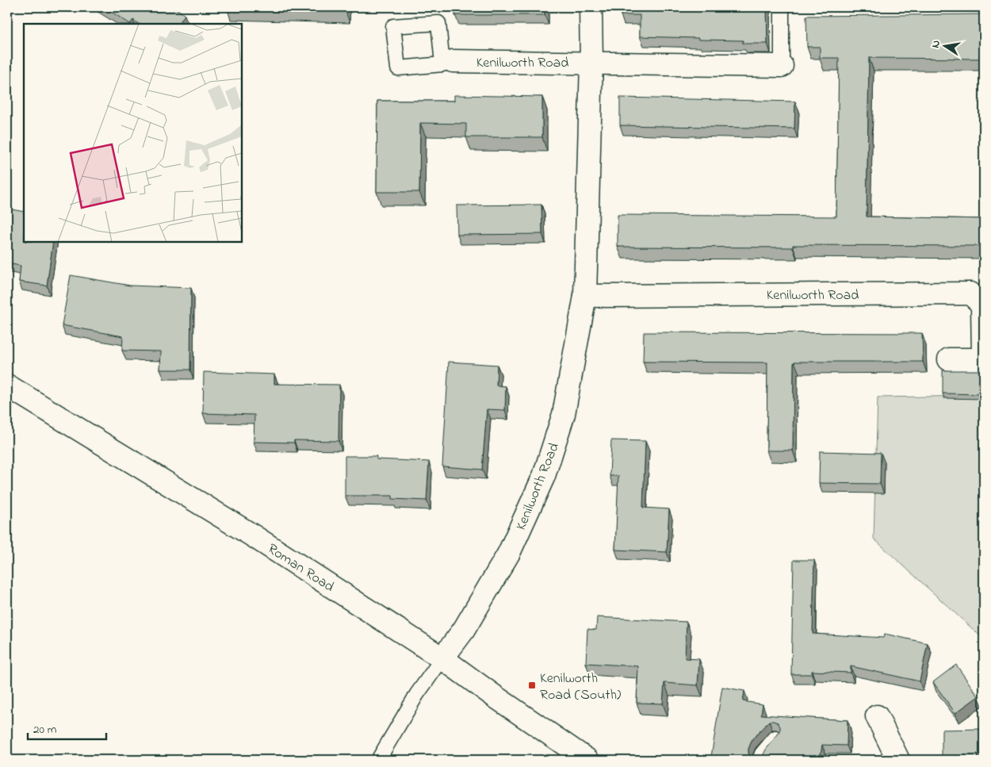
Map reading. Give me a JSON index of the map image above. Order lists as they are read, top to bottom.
{
  "streets": {
    "street": ["Kenilworth Road", "Roman Road"]
  },
  "crossings": [
    ["Kenilworth Road", "Roman Road"]
  ],
  "places": {
    "transit": ["Kenilworth Road (South)"]
  },
  "scale_bar": "20 m",
  "north": "left"
}
